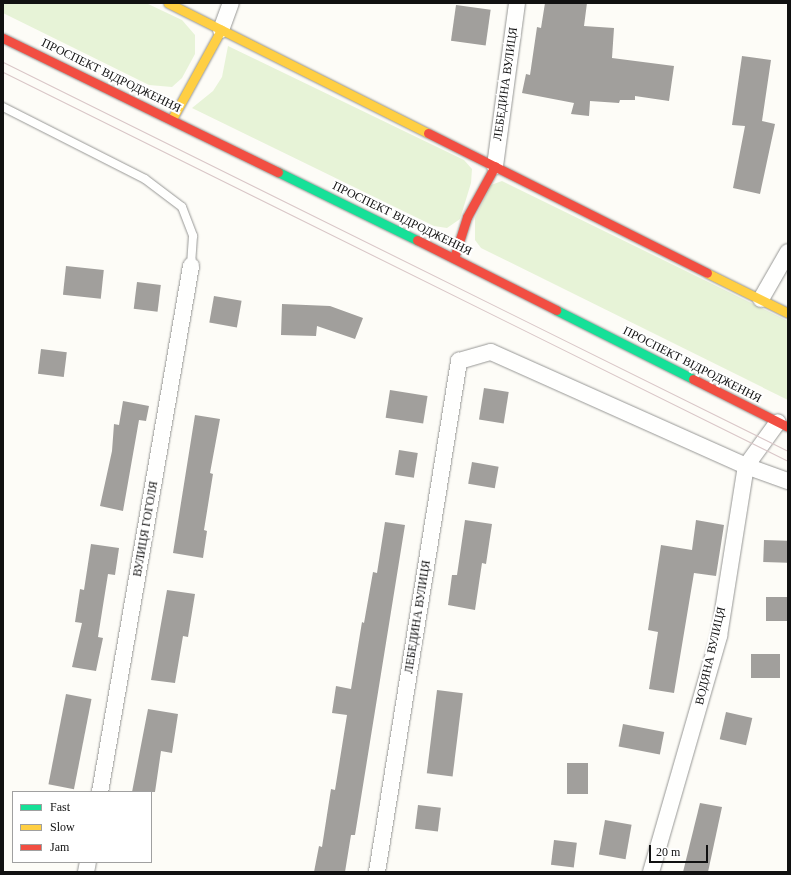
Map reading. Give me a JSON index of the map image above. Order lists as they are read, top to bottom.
{
  "streets": {
    "main road": ["ПРОСПЕКТ ВІДРОДЖЕННЯ"],
    "street": ["ЛЕБЕДИНА ВУЛИЦЯ", "ВУЛИЦЯ ГОГОЛЯ", "ВОДЯНА ВУЛИЦЯ"]
  },
  "crossings": [
    ["ПРОСПЕКТ ВІДРОДЖЕННЯ", "ВОДЯНА ВУЛИЦЯ"],
    ["ЛЕБЕДИНА ВУЛИЦЯ", "ВОДЯНА ВУЛИЦЯ"]
  ],
  "legend": ["Fast", "Slow", "Jam"],
  "scale_bar": "20 m"
}
